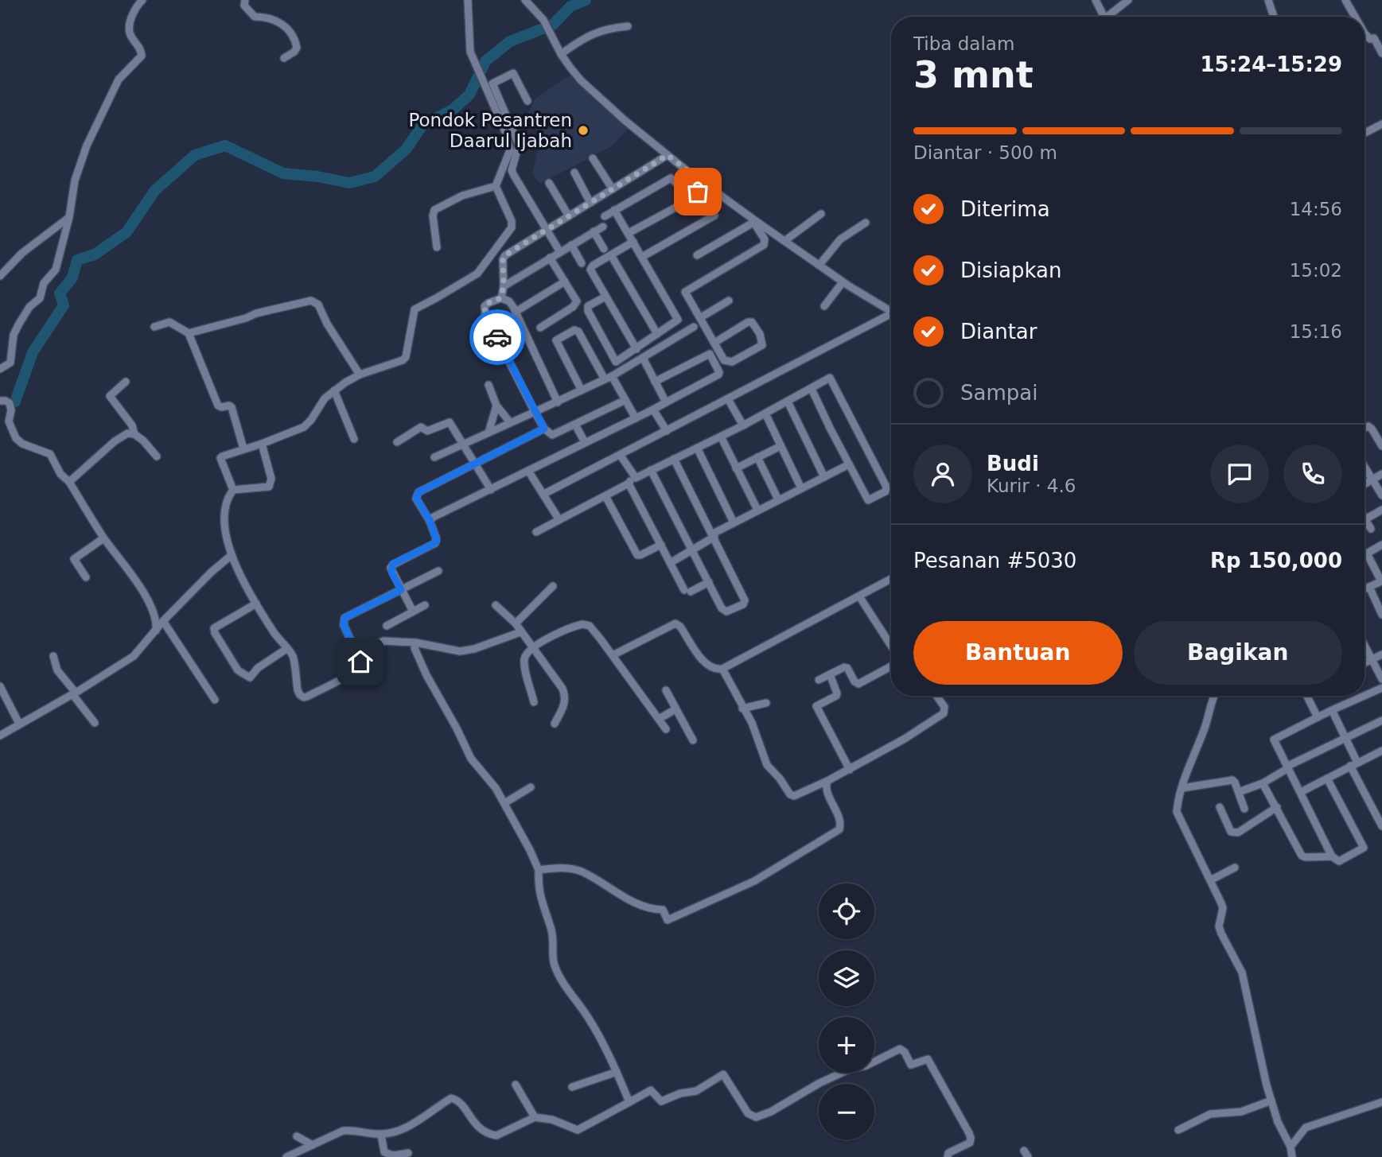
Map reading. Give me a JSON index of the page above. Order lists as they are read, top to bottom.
{
  "places": ["Pondok Pesantren Daarul Ijabah"],
  "page": {
    "heading": ["3 mnt", "Tiba dalam", "15:24–15:29"],
    "panel": [
      "Budi",
      "Kurir · 4.6",
      "Pesanan #5030",
      "Rp 150,000"
    ],
    "bar": "Diantar · 500 m",
    "list": [
      ["Diterima", "14:56"],
      ["Disiapkan", "15:02"],
      ["Diantar", "15:16"],
      "Sampai"
    ],
    "buttons": ["Bantuan", "Bagikan"],
    "map_buttons": ["+", "−"]
  }
}
